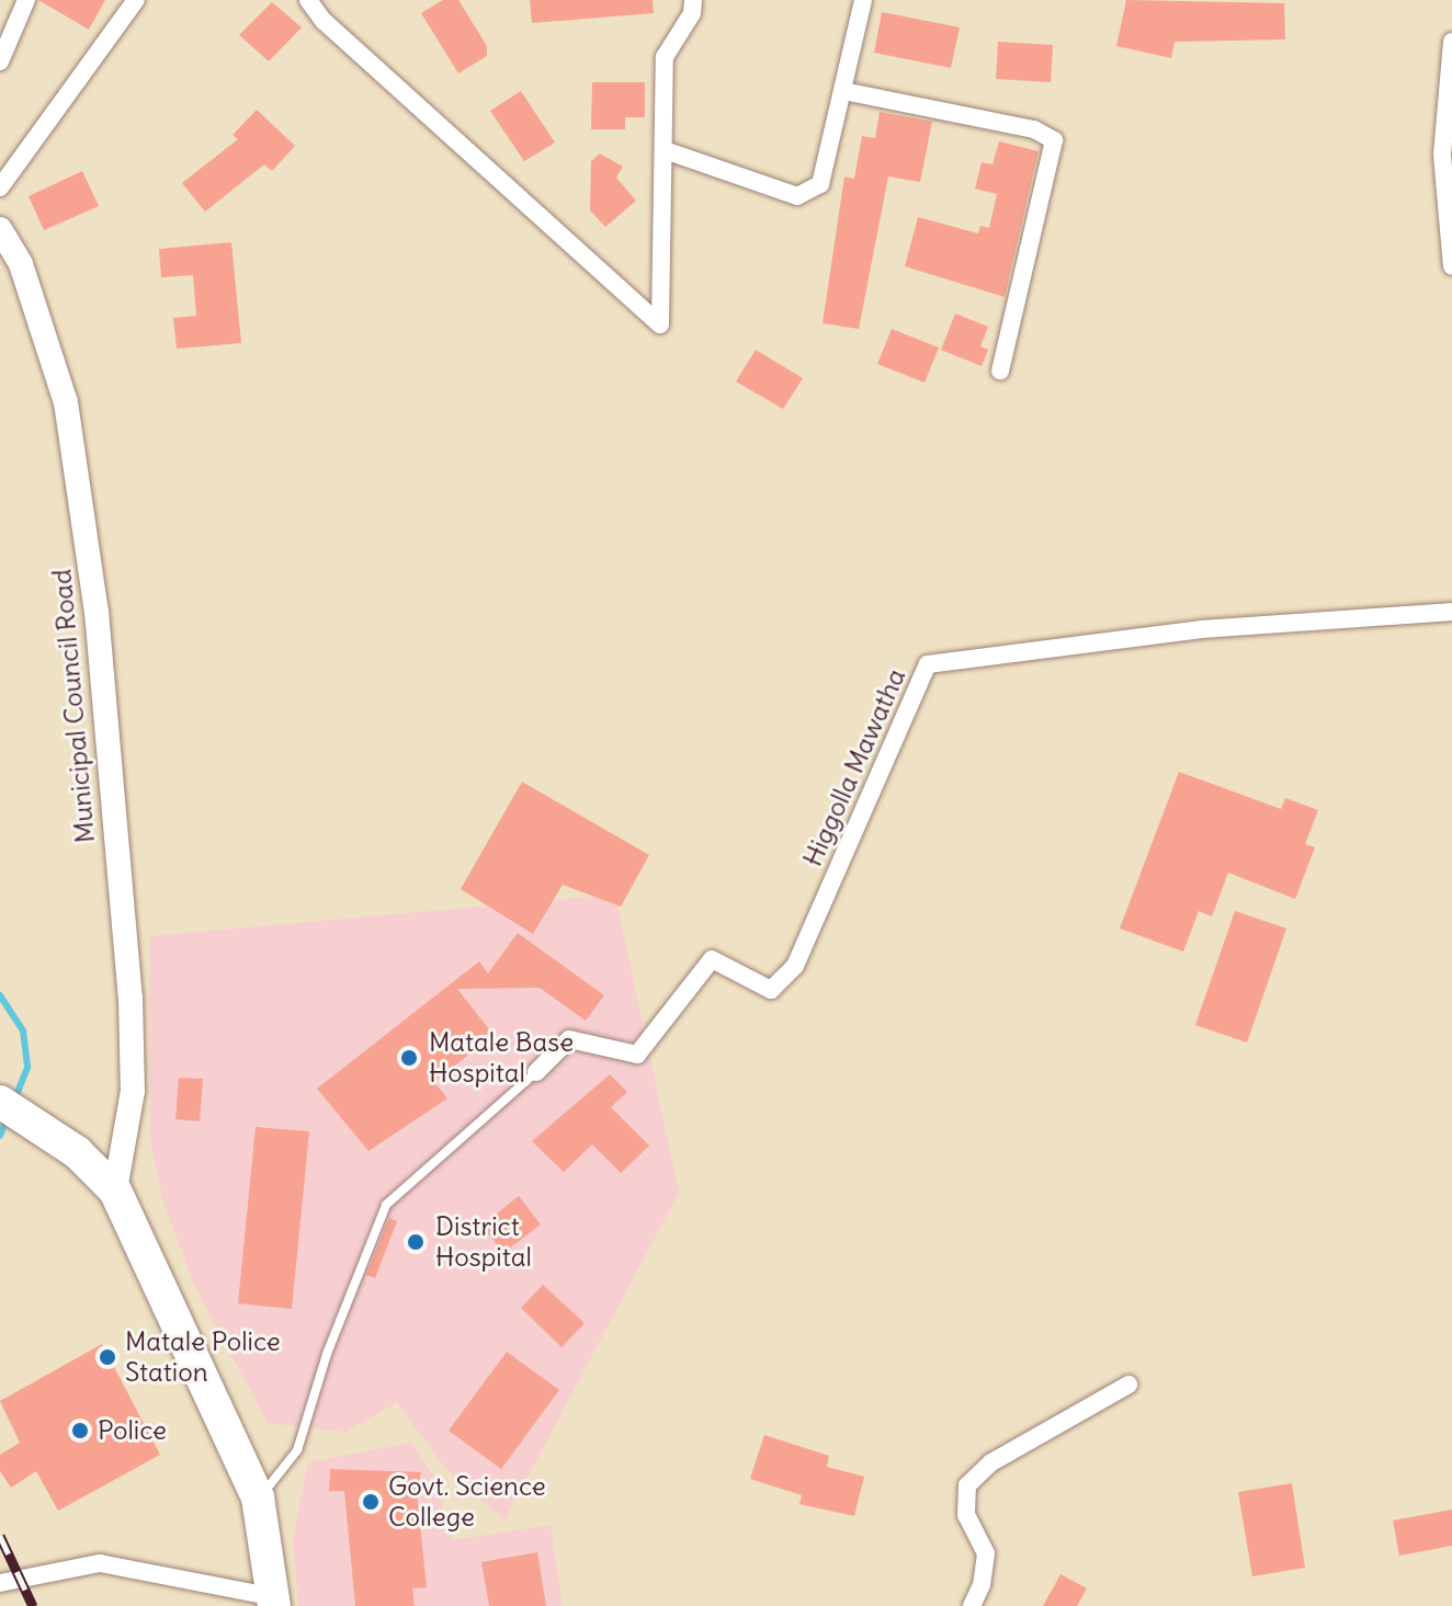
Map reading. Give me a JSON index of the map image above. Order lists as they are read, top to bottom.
{
  "streets": {
    "street": ["Municipal Council Road", "Higgolla Mawatha"]
  },
  "places": [
    "Matale Base Hospital",
    "District Hospital",
    "Matale Police Station",
    "Police",
    "Govt. Science College"
  ]
}
